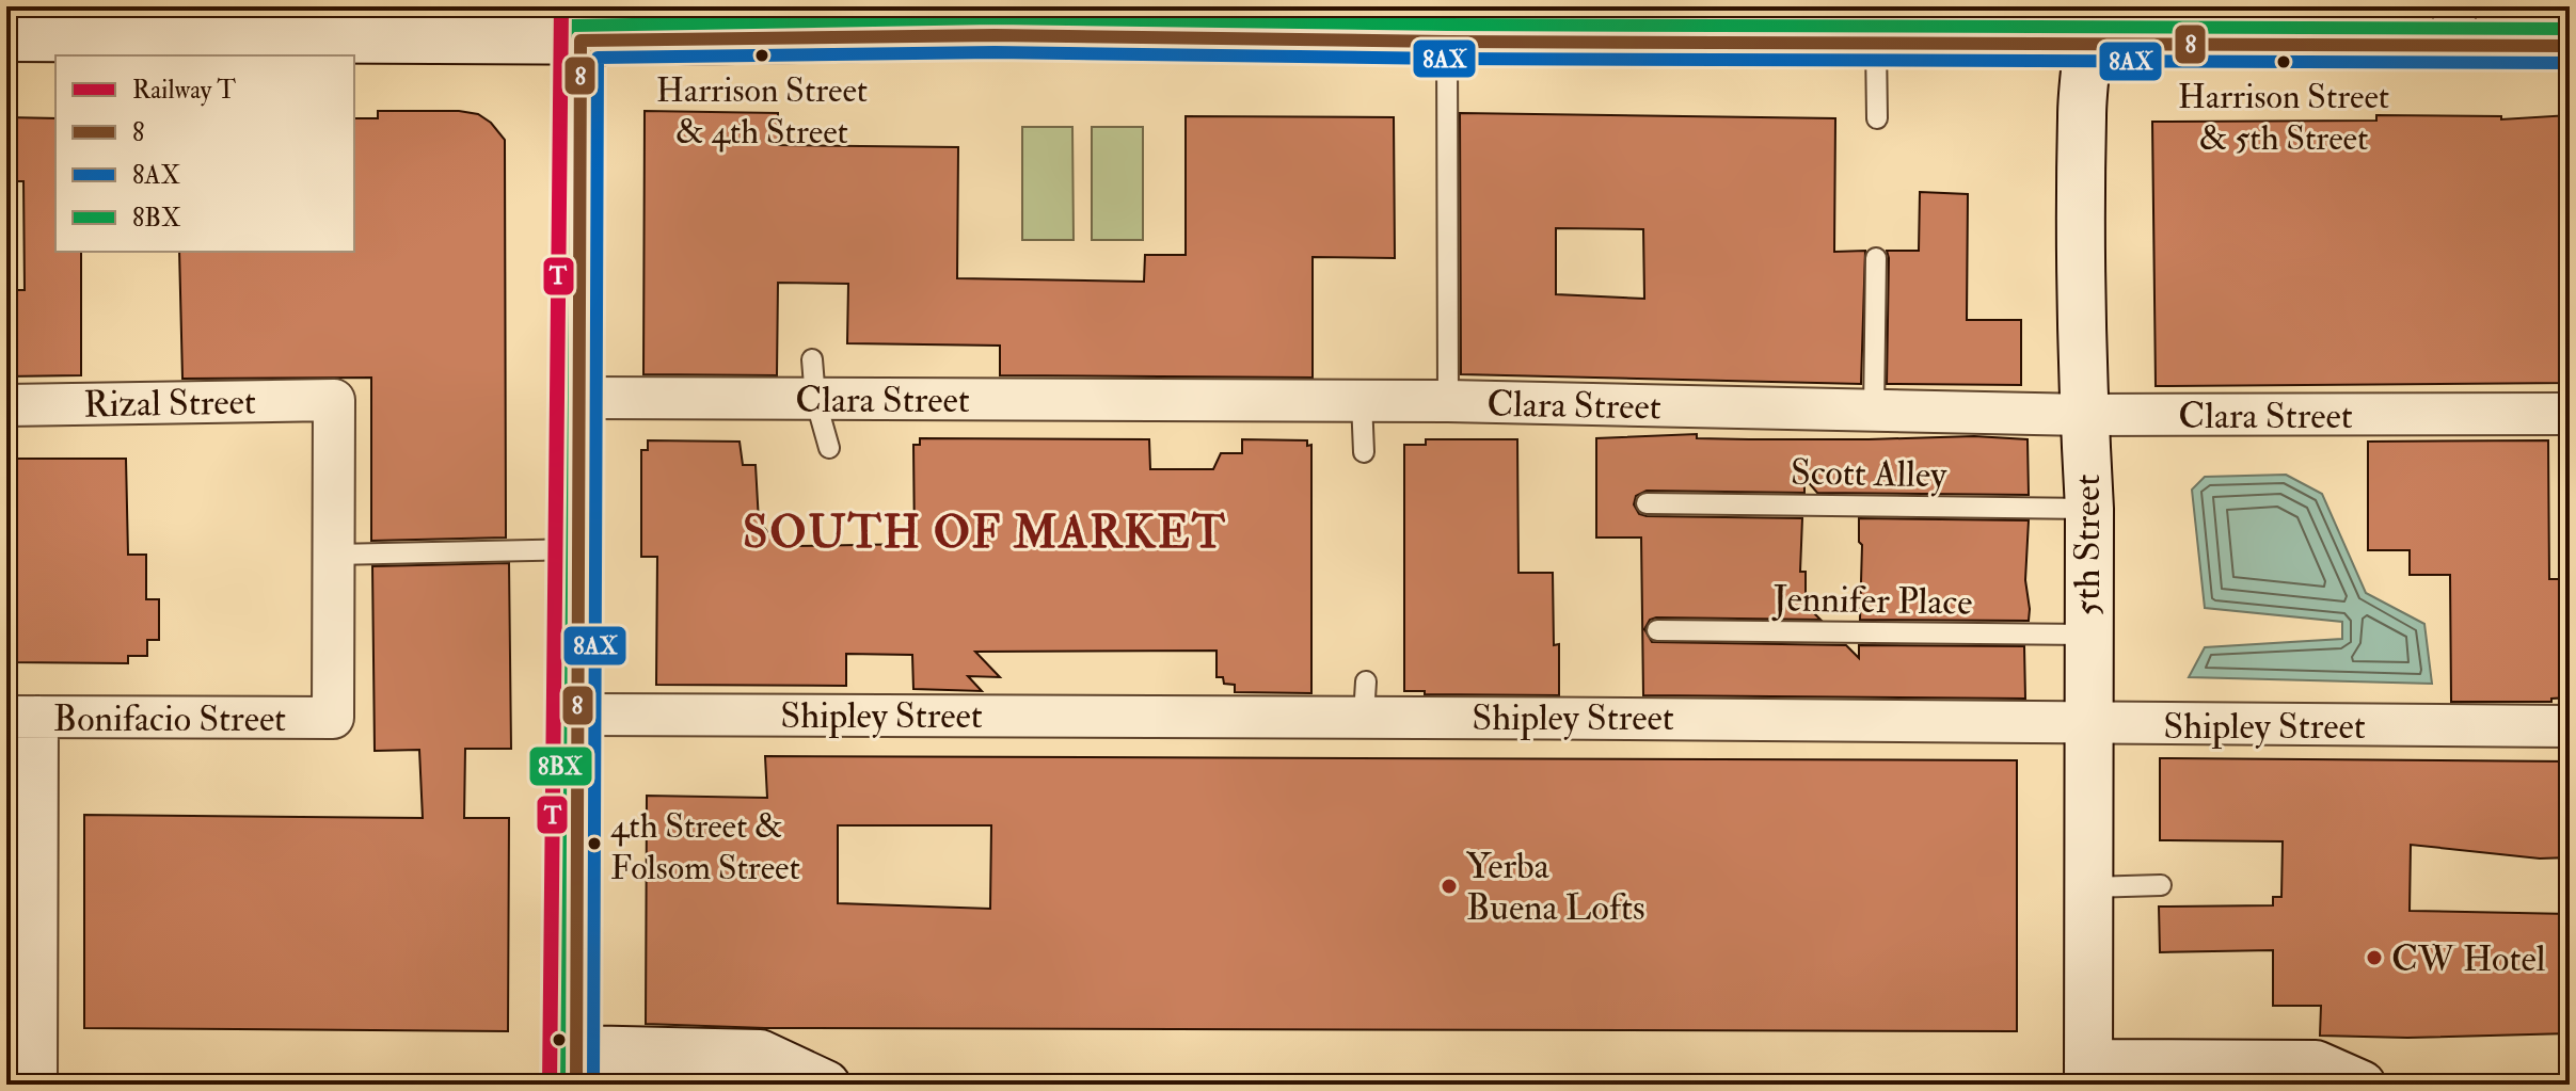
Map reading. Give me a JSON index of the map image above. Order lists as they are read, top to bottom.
{
  "streets": {
    "main road": ["5th Street"],
    "street": [
      "Clara Street",
      "Rizal Street",
      "Shipley Street",
      "Bonifacio Street"
    ],
    "lane": ["Scott Alley", "Jennifer Place"]
  },
  "crossings": [
    ["Clara Street", "5th Street"],
    ["Rizal Street", "Bonifacio Street"],
    ["Scott Alley", "5th Street"],
    ["5th Street", "Jennifer Place"],
    ["5th Street", "Shipley Street"]
  ],
  "districts": ["SOUTH OF MARKET"],
  "places": [
    "Harrison Street & 4th Street",
    "Harrison Street & 5th Street",
    "4th Street & Folsom Street",
    "Yerba Buena Lofts",
    "CW Hotel"
  ],
  "lines": [
    "rail line T",
    "transit line 8BX",
    "transit line 8",
    "transit line 8AX"
  ],
  "legend": [
    "Railway T",
    "8",
    "8AX",
    "8BX"
  ]
}
